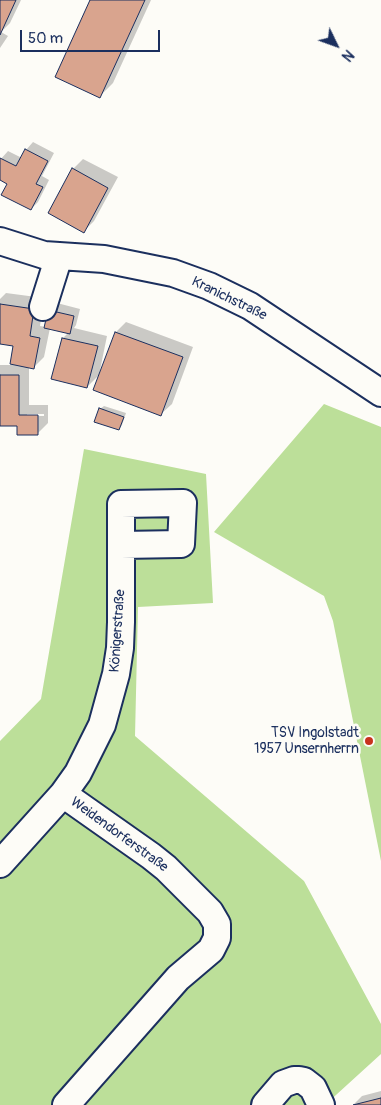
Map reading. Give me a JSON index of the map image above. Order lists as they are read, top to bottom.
{
  "streets": {
    "street": ["Kranichstraße", "Königerstraße", "Weidendorferstraße"]
  },
  "crossings": [
    ["Königerstraße", "Weidendorferstraße"]
  ],
  "places": ["TSV Ingolstadt 1957 Unsernherrn"],
  "scale_bar": "50 m",
  "north": "bottom right"
}
